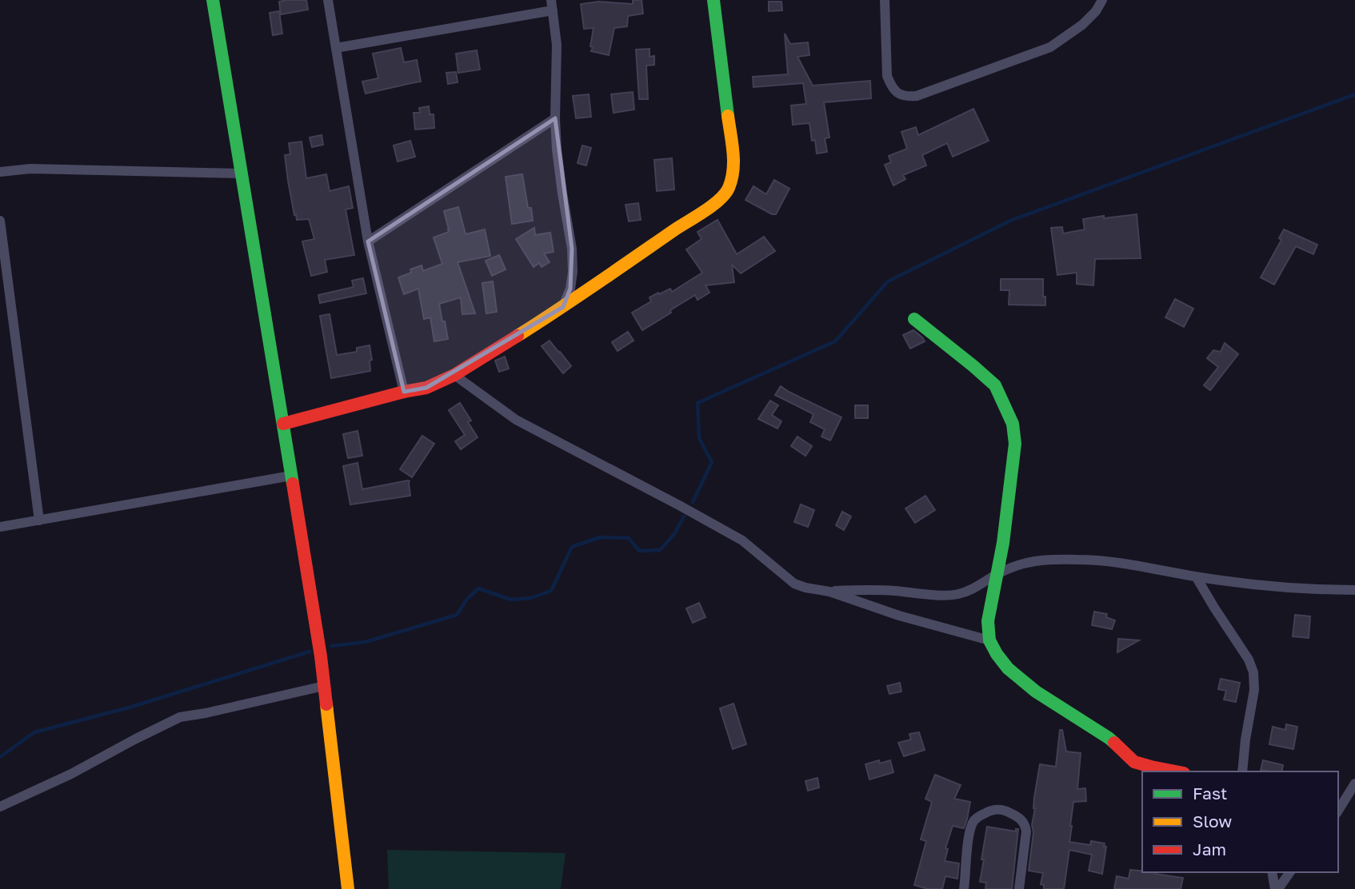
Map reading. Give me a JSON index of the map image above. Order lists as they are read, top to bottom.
{
  "legend": ["Fast", "Slow", "Jam"]
}
